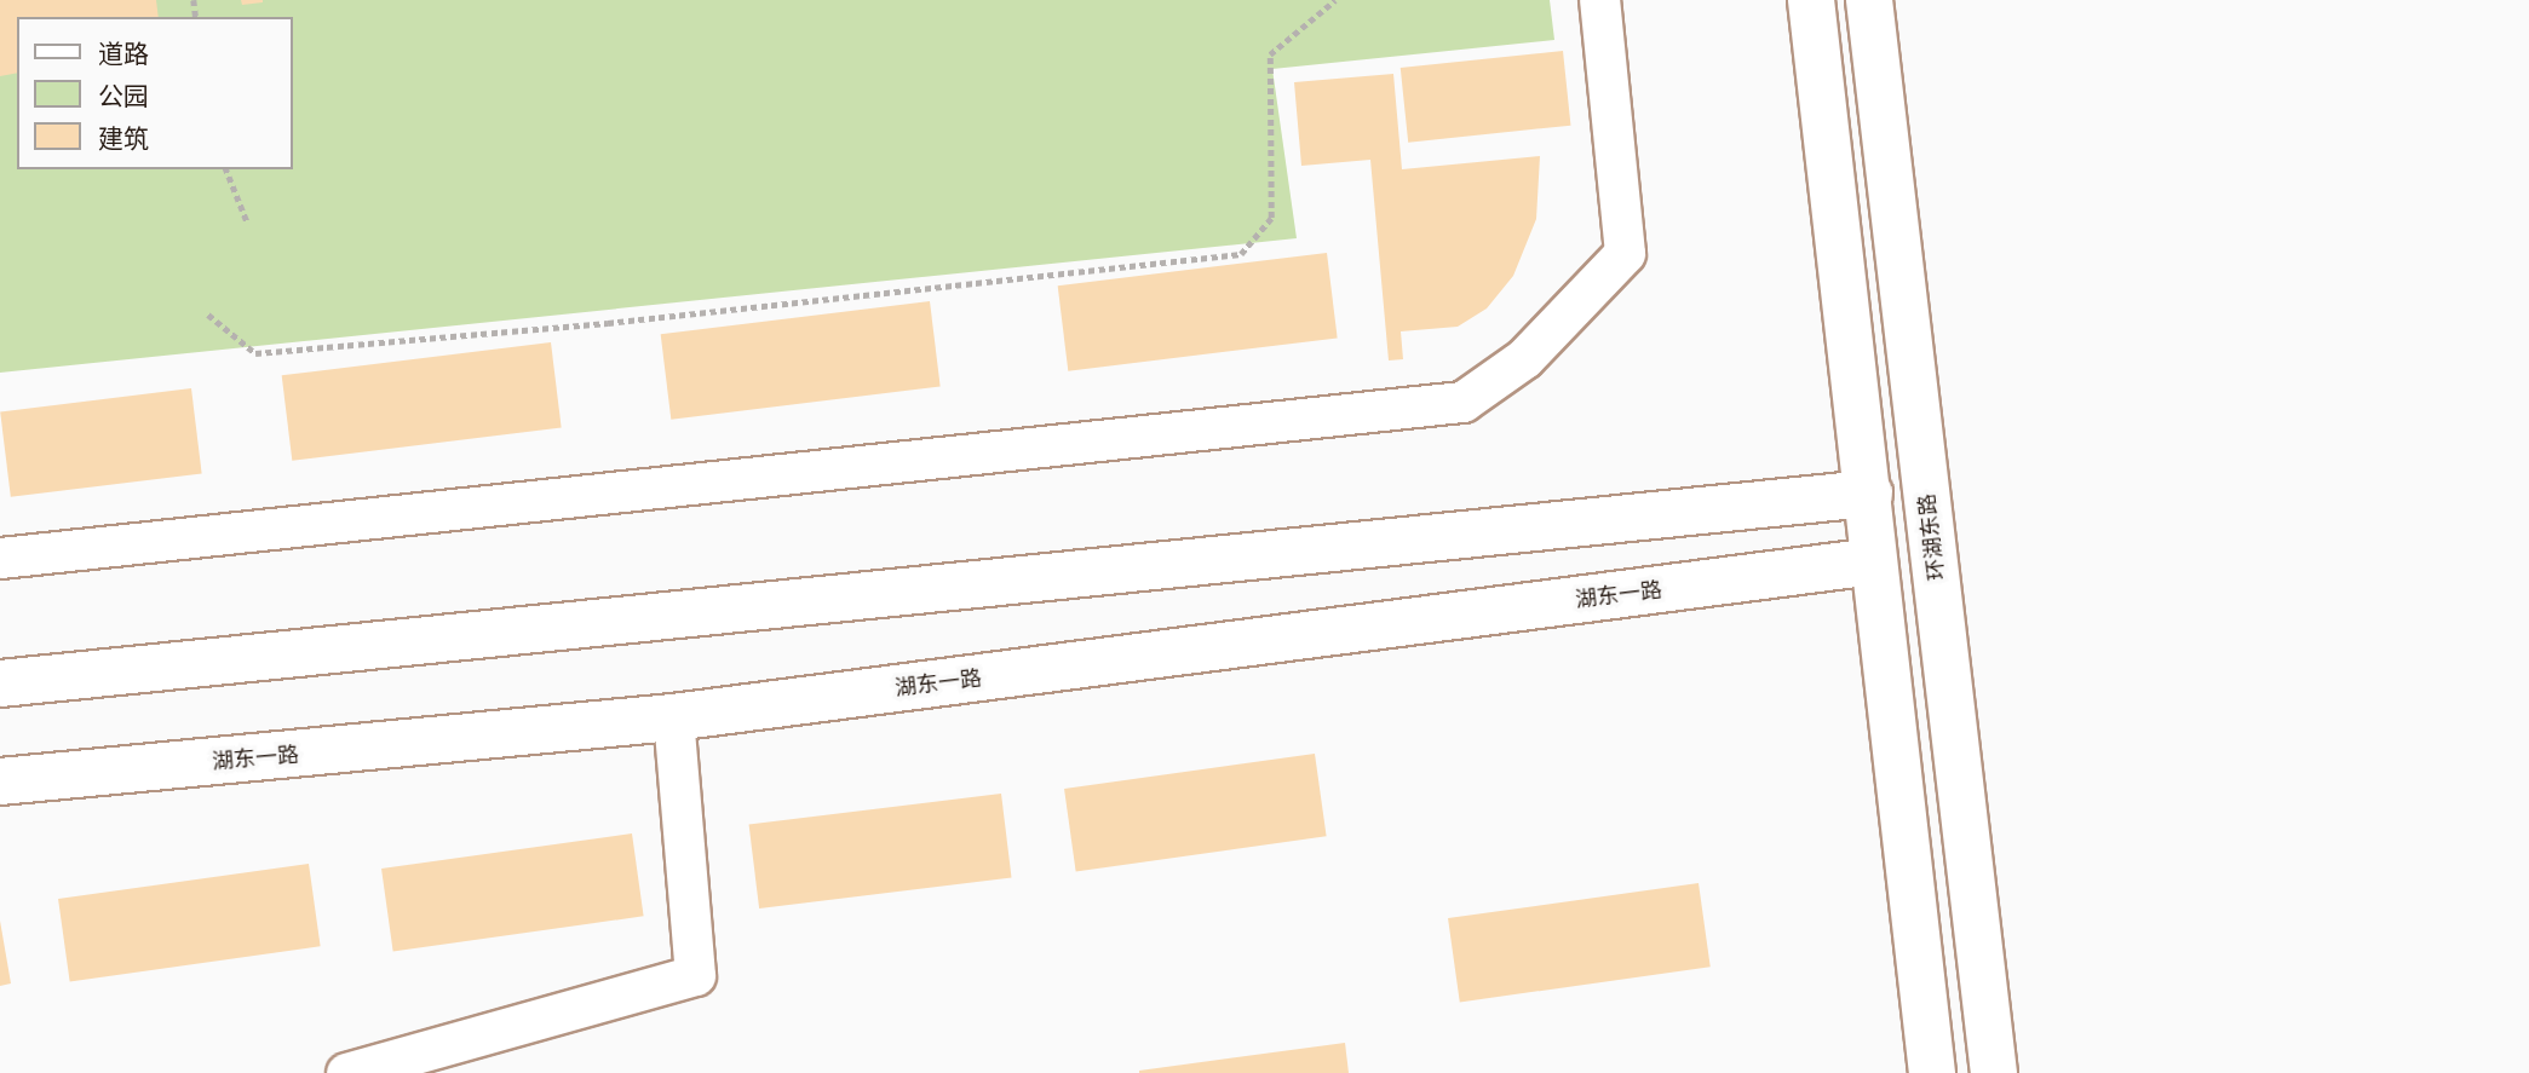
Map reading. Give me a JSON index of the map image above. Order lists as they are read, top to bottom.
{
  "streets": {
    "main road": ["环湖东路", "湖东一路"]
  },
  "legend": ["道路", "公园", "建筑"]
}
